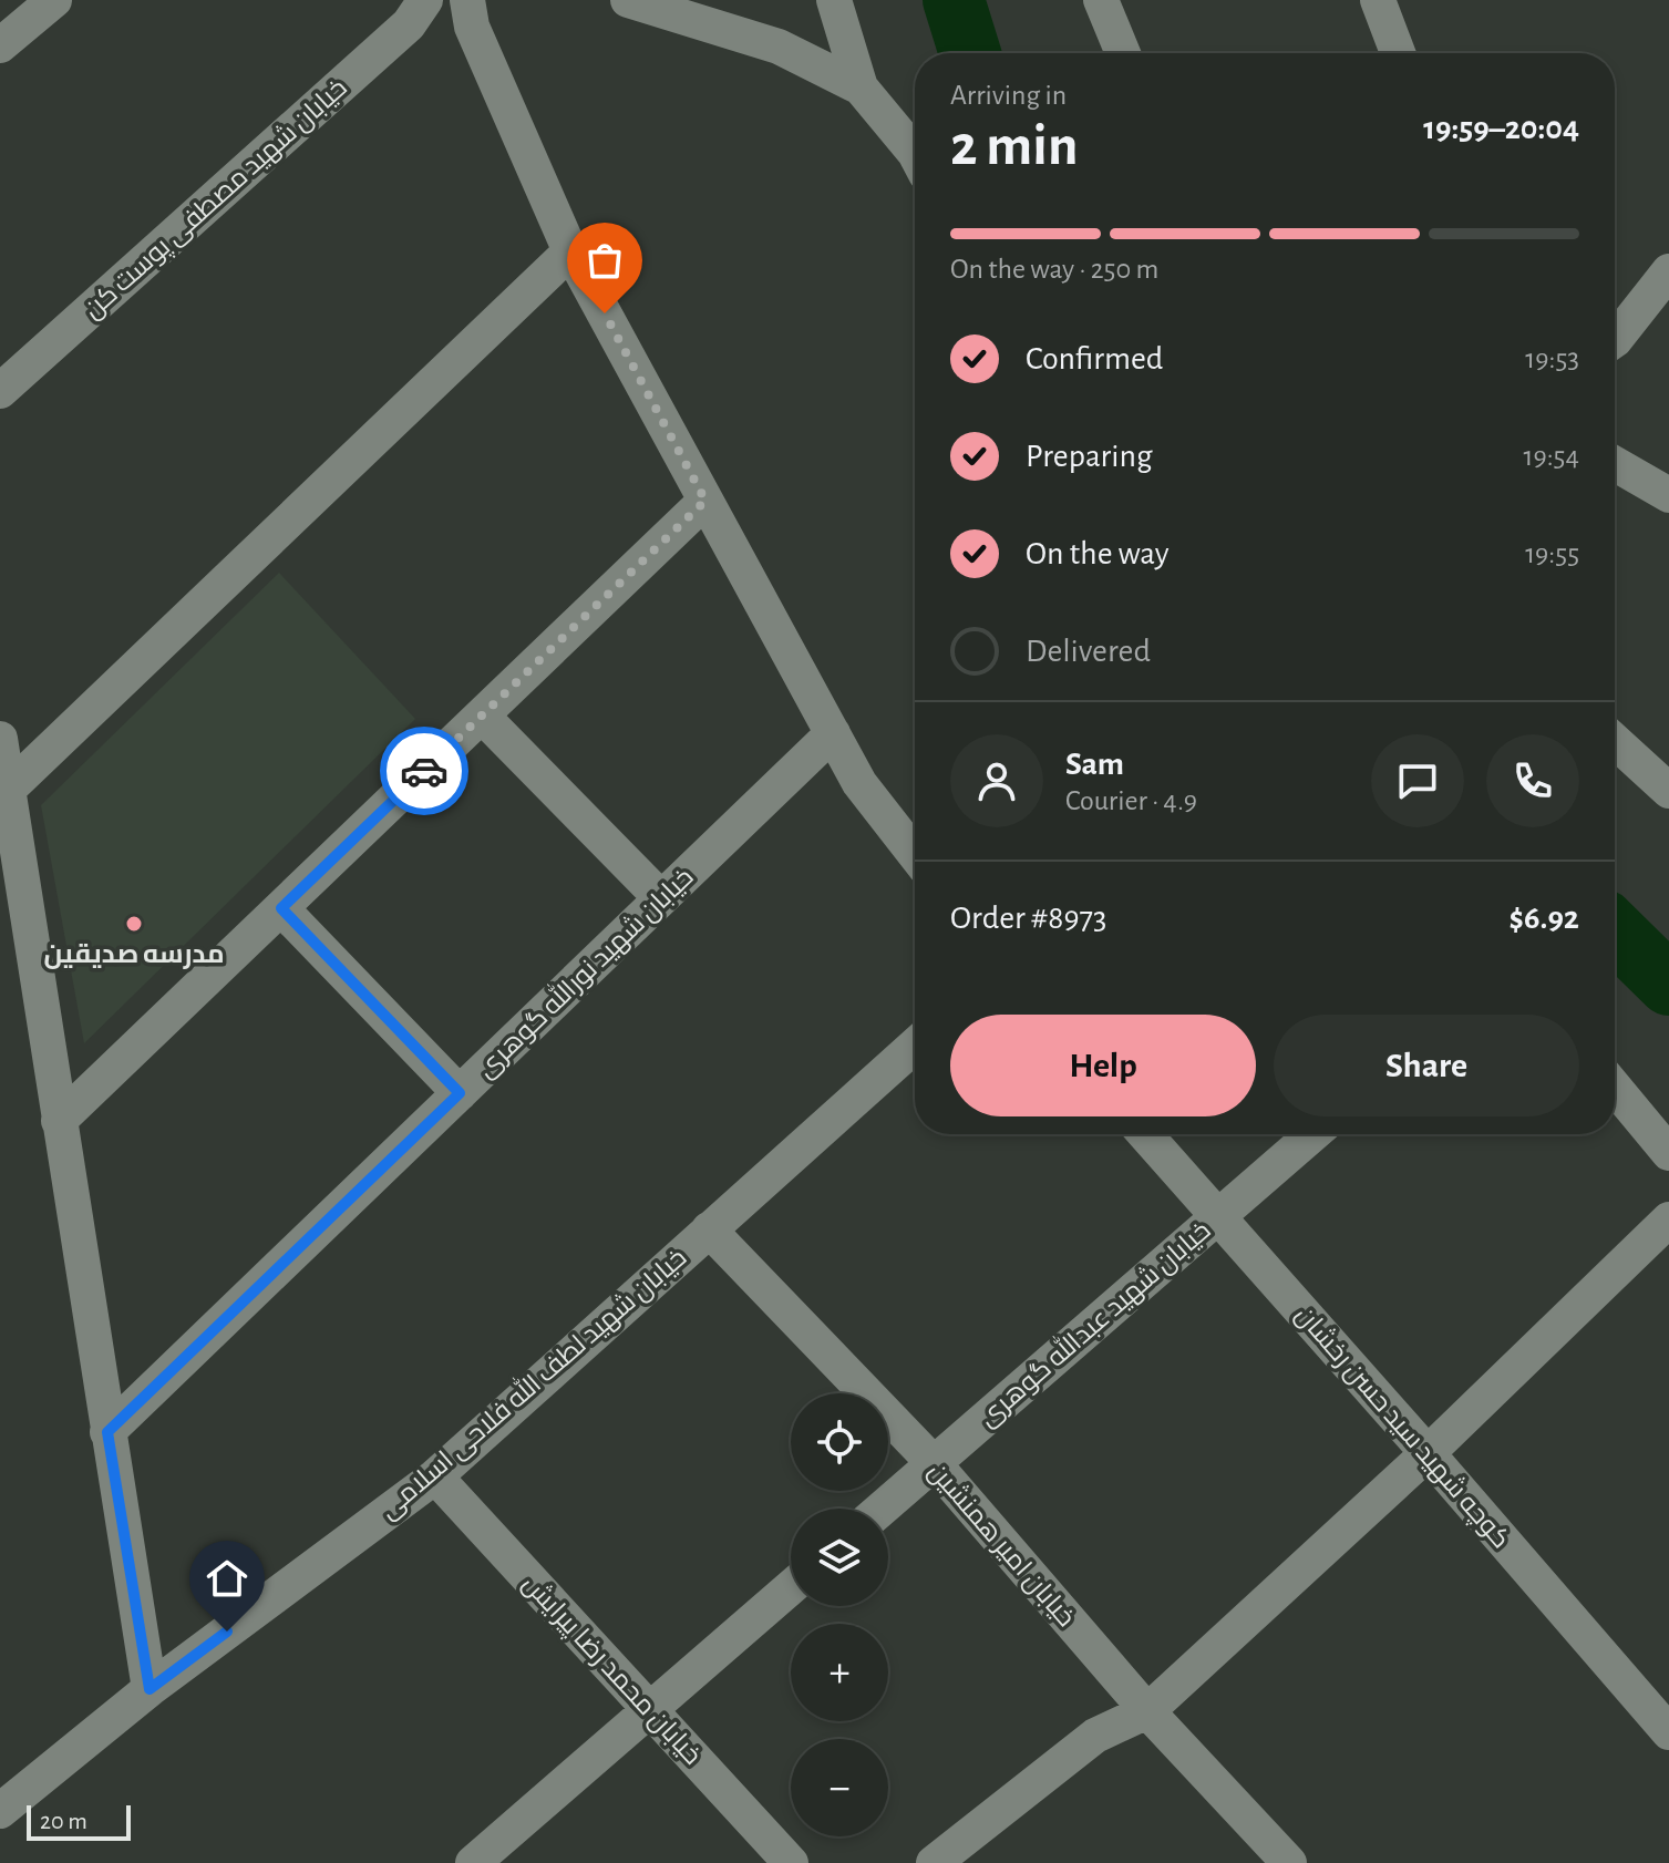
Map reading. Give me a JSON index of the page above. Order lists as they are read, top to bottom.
{
  "streets": {
    "street": [
      "خیابان شهید مصطفی پوست کن",
      "خیابان شهید نورالله گوهری",
      "خیابان شهید عبدالله گوهری",
      "خیابان شهید لطف الله فلاحی اسلامی",
      "کوچه شهید سید حسن رخشان",
      "خیابان امیر همنشین",
      "خیابان محمد رضا پیرایش"
    ]
  },
  "crossings": [
    ["خیابان شهید عبدالله گوهری", "کوچه شهید سید حسن رخشان"],
    ["خیابان شهید عبدالله گوهری", "خیابان امیر همنشین"],
    ["خیابان شهید لطف الله فلاحی اسلامی", "خیابان امیر همنشین"],
    ["خیابان شهید لطف الله فلاحی اسلامی", "خیابان محمد رضا پیرایش"]
  ],
  "places": ["مدرسه صدیقین"],
  "scale_bar": "20 m",
  "page": {
    "heading": ["2 min", "Arriving in", "19:59–20:04"],
    "panel": [
      "Sam",
      "Courier · 4.9",
      "Order #8973",
      "$6.92"
    ],
    "bar": "On the way · 250 m",
    "list": [
      ["Confirmed", "19:53"],
      ["Preparing", "19:54"],
      ["On the way", "19:55"],
      "Delivered"
    ],
    "buttons": ["Help", "Share"],
    "map_buttons": ["+", "−"],
    "scale": "20 m"
  }
}
